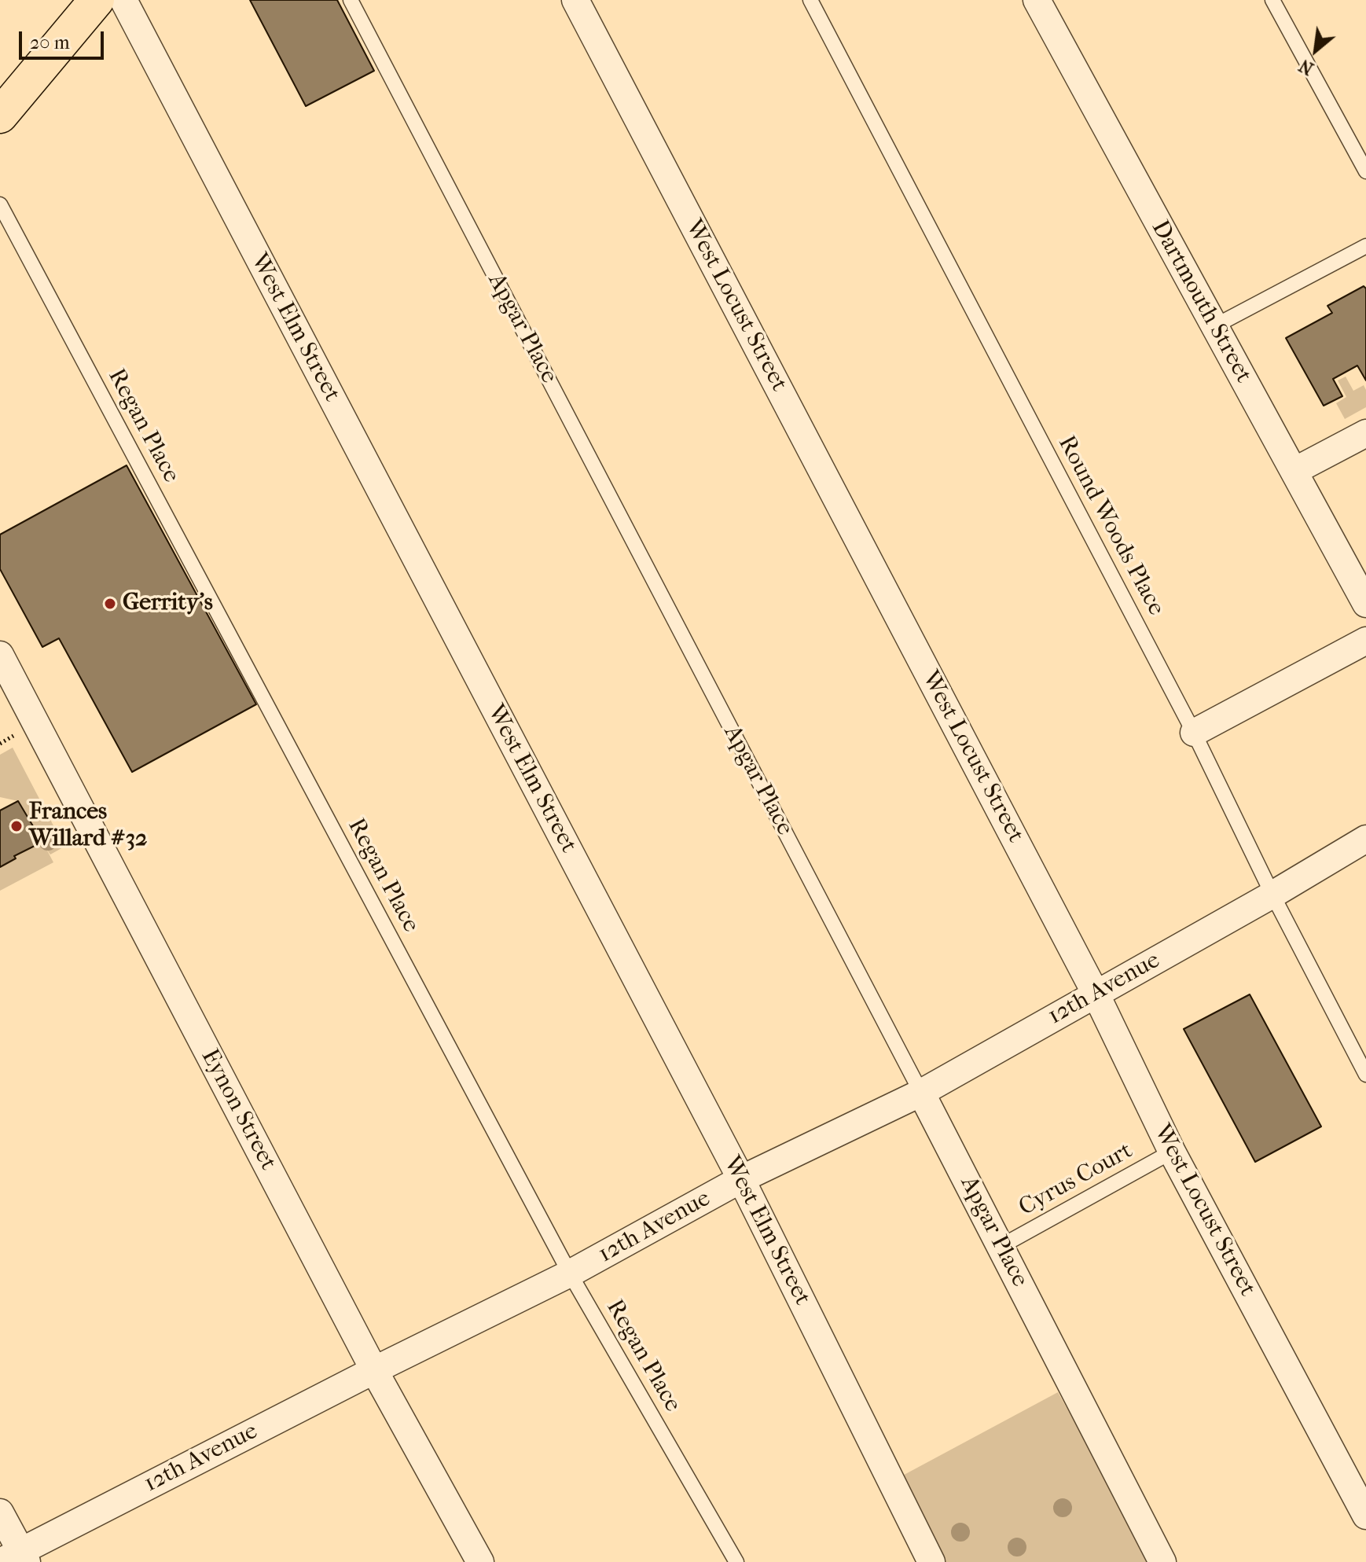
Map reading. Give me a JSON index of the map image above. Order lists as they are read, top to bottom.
{
  "streets": {
    "street": [
      "Dartmouth Street",
      "West Locust Street",
      "West Elm Street",
      "Apgar Place",
      "12th Avenue",
      "Eynon Street"
    ],
    "lane": ["Regan Place", "Round Woods Place", "Cyrus Court"]
  },
  "crossings": [
    ["West Locust Street", "12th Avenue"],
    ["West Locust Street", "Cyrus Court"],
    ["West Elm Street", "12th Avenue"],
    ["Apgar Place", "12th Avenue"],
    ["Apgar Place", "Cyrus Court"],
    ["Regan Place", "12th Avenue"],
    ["Round Woods Place", "12th Avenue"],
    ["12th Avenue", "Eynon Street"]
  ],
  "places": ["Gerrity's", "Frances Willard #32"],
  "scale_bar": "20 m",
  "north": "bottom left"
}
